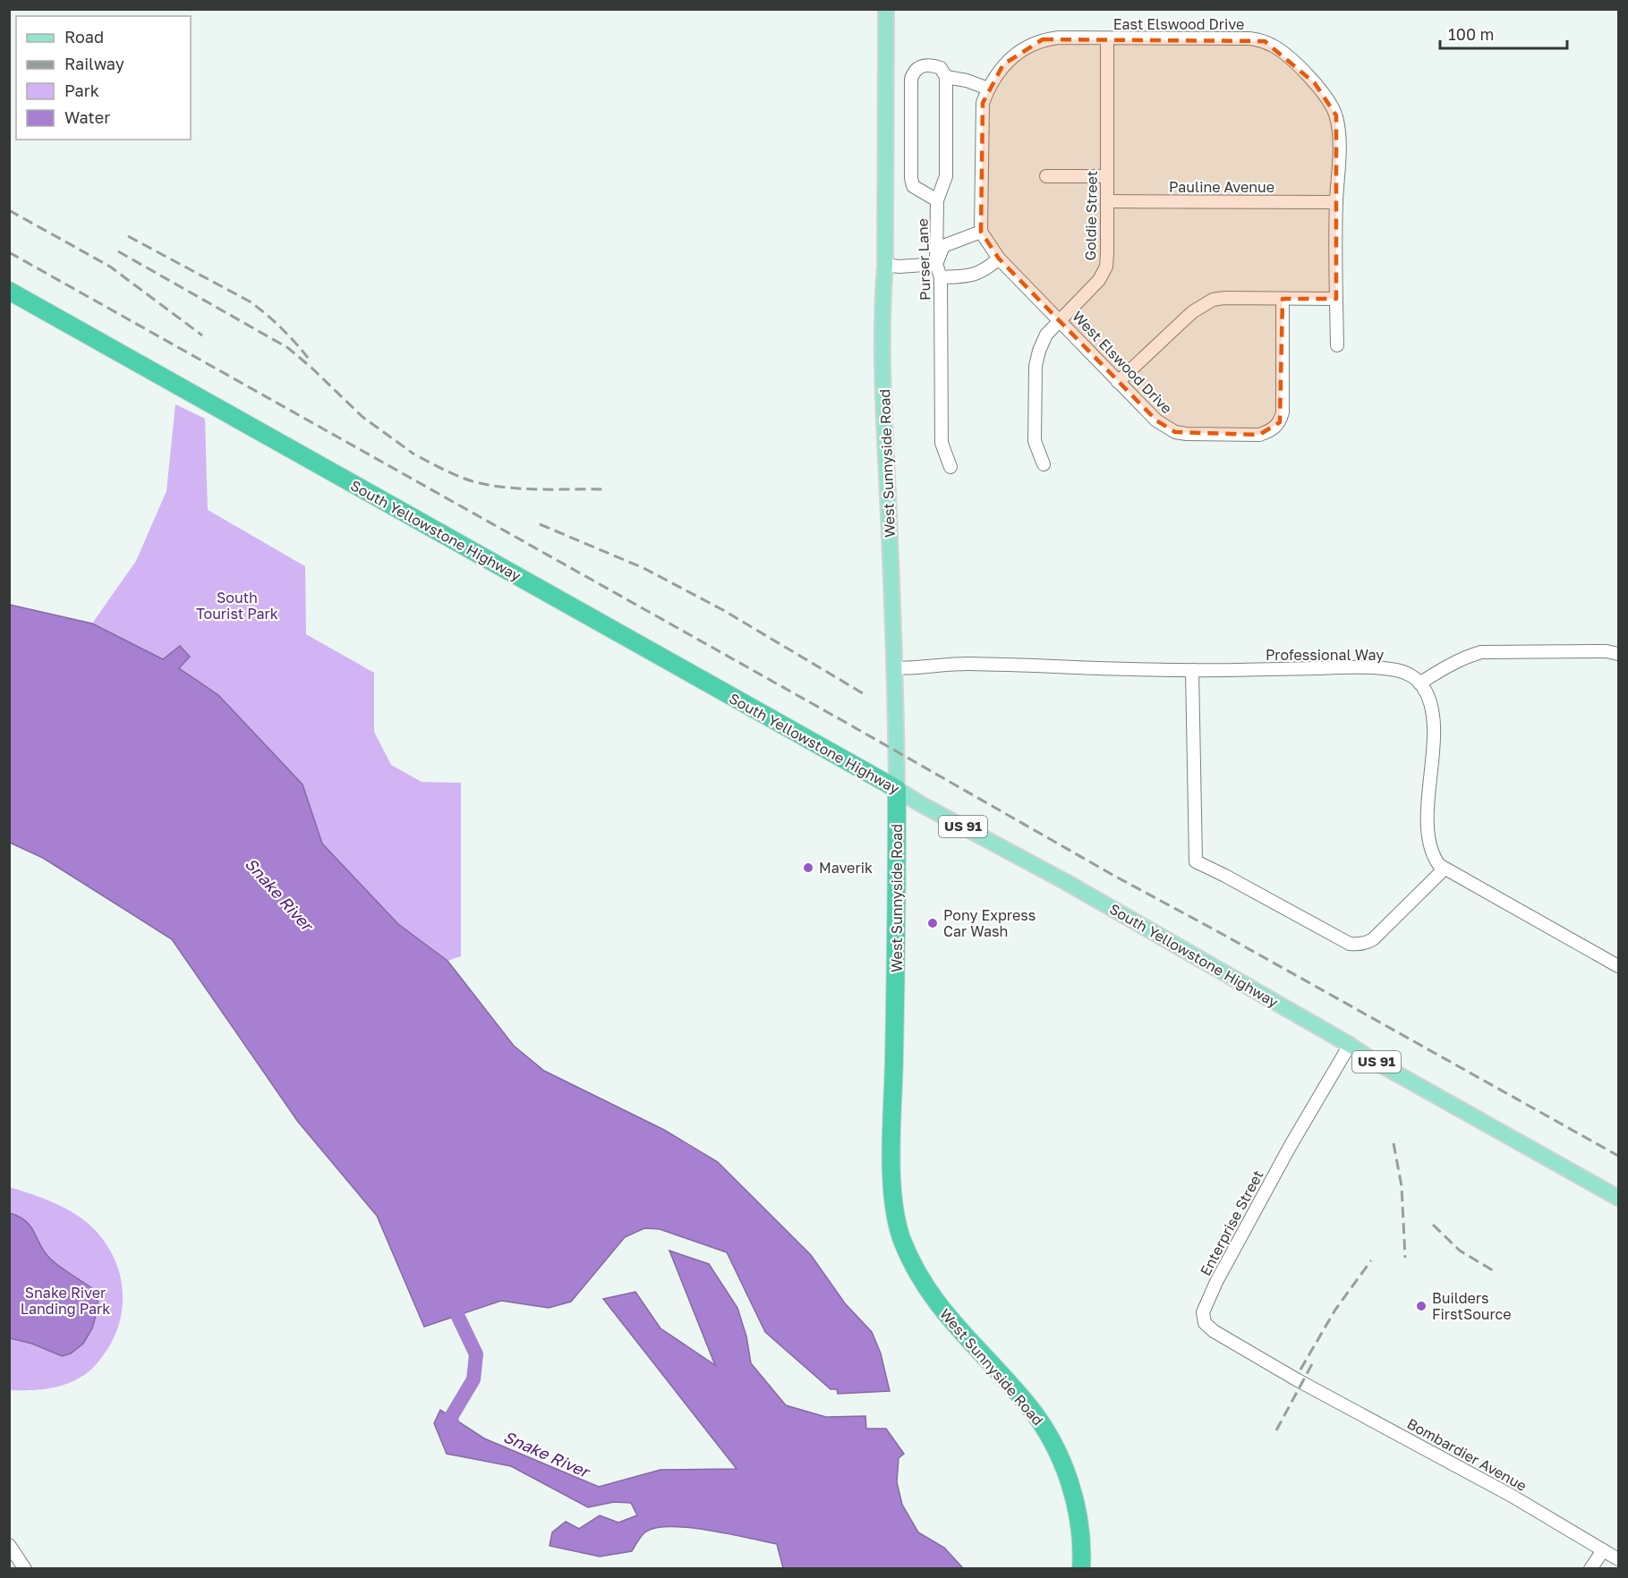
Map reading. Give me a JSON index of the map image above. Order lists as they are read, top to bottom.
{
  "streets": {
    "highway": ["West Sunnyside Road", "South Yellowstone Highway"],
    "main road": ["US 91"],
    "street": [
      "East Elswood Drive",
      "Pauline Avenue",
      "Goldie Street",
      "Purser Lane",
      "West Elswood Drive",
      "Professional Way",
      "Enterprise Street",
      "Bombardier Avenue"
    ]
  },
  "crossings": [
    ["East Elswood Drive", "Pauline Avenue"],
    ["East Elswood Drive", "Goldie Street"],
    ["Pauline Avenue", "Goldie Street"],
    ["Goldie Street", "West Elswood Drive"],
    ["West Sunnyside Road", "South Yellowstone Highway"],
    ["West Sunnyside Road", "Professional Way"],
    ["South Yellowstone Highway", "Enterprise Street"],
    ["Enterprise Street", "Bombardier Avenue"]
  ],
  "water": ["Snake River"],
  "parks": ["South Tourist Park", "Snake River Landing Park"],
  "places": ["Maverik", "Pony Express Car Wash", "Builders FirstSource"],
  "legend": [
    "Road",
    "Railway",
    "Park",
    "Water"
  ],
  "scale_bar": "100 m"
}
